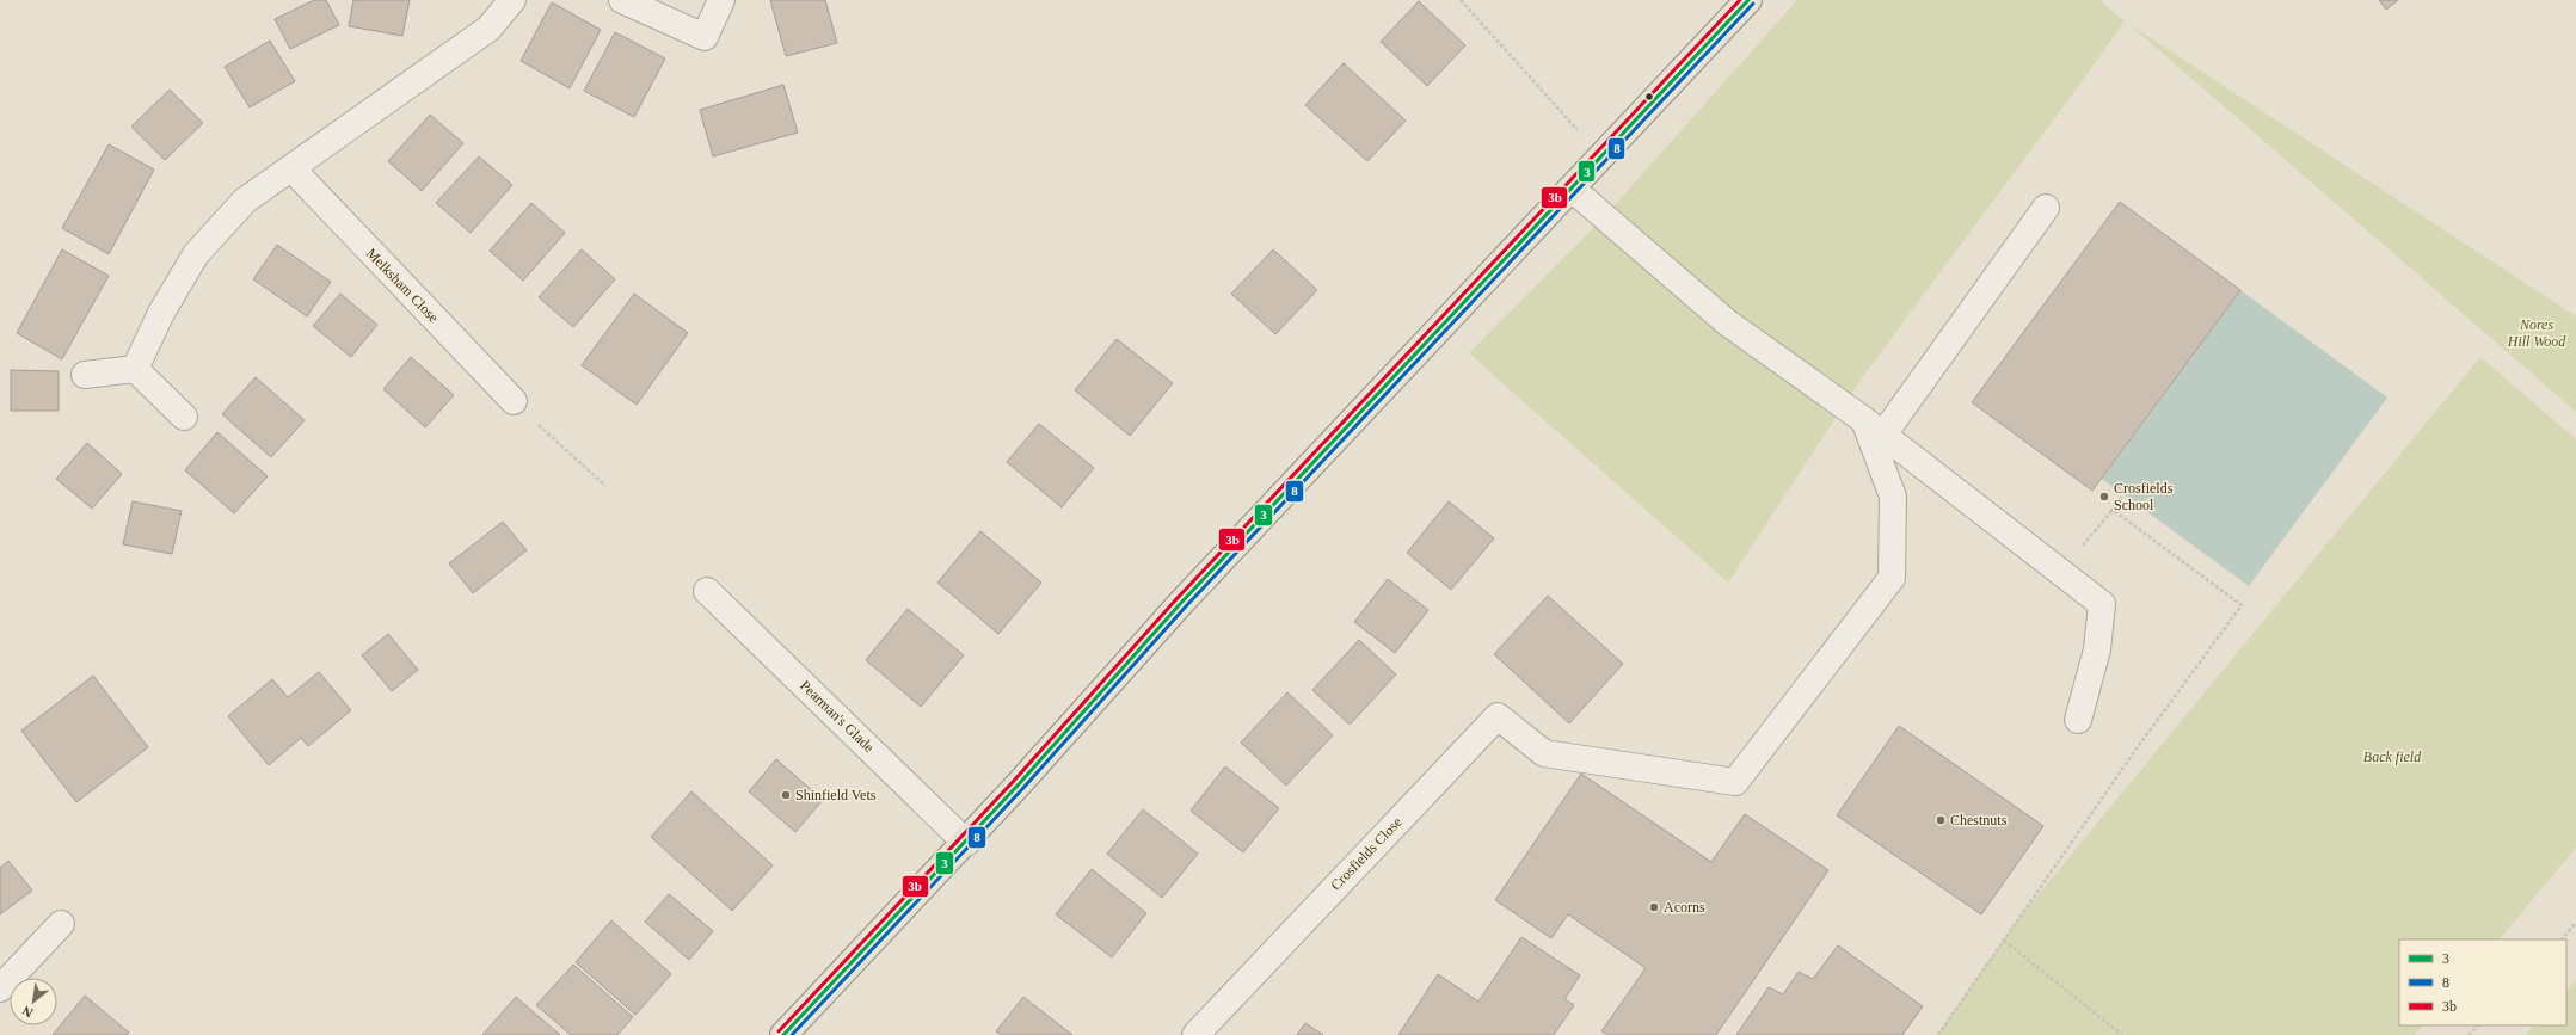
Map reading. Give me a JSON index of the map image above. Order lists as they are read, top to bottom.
{
  "streets": {
    "street": ["Melksham Close", "Pearman's Glade", "Crosfields Close"]
  },
  "parks": ["Nores Hill Wood", "Back field"],
  "places": [
    "Crosfields School",
    "Shinfield Vets",
    "Chestnuts",
    "Acorns"
  ],
  "lines": ["transit line 3", "transit line 3b", "transit line 8"],
  "legend": ["3", "8", "3b"],
  "north": "bottom left"
}
